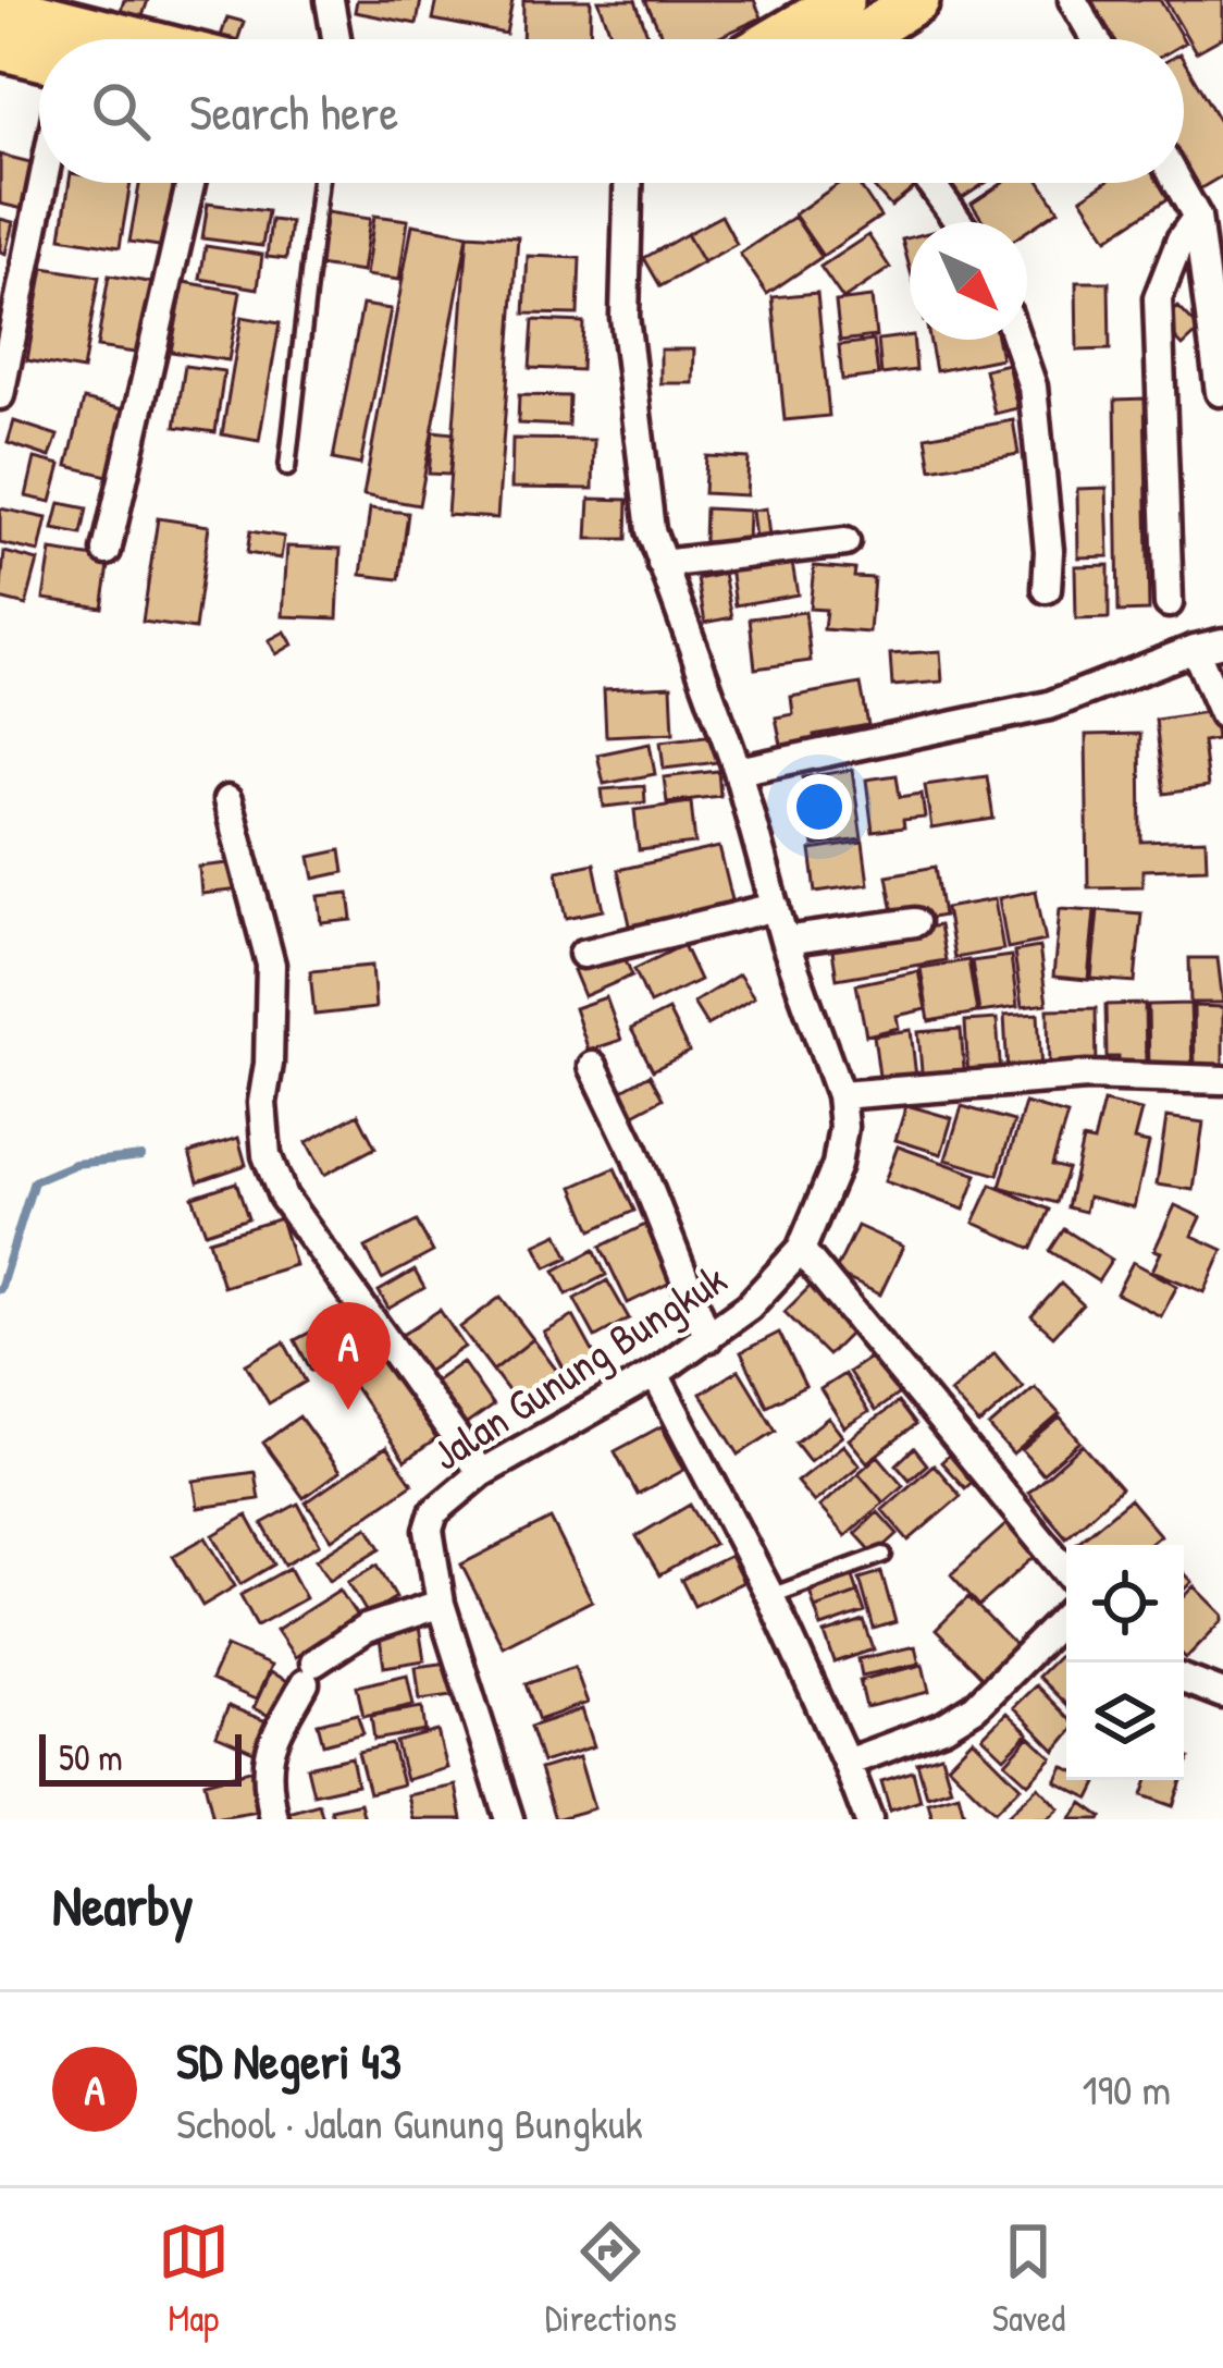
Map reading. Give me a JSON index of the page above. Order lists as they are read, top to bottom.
{
  "streets": {
    "street": ["Jalan Gunung Bungkuk"]
  },
  "scale_bar": "50 m",
  "north": "bottom right",
  "page": {
    "search": "Search here",
    "pins": "A",
    "scale": "50 m",
    "heading": "Nearby",
    "list": [
      {
        "mark": "A",
        "name": "SD Negeri 43",
        "note": "School · Jalan Gunung Bungkuk",
        "value": "190 m"
      }
    ],
    "nav": ["Map", "Directions", "Saved"]
  }
}
